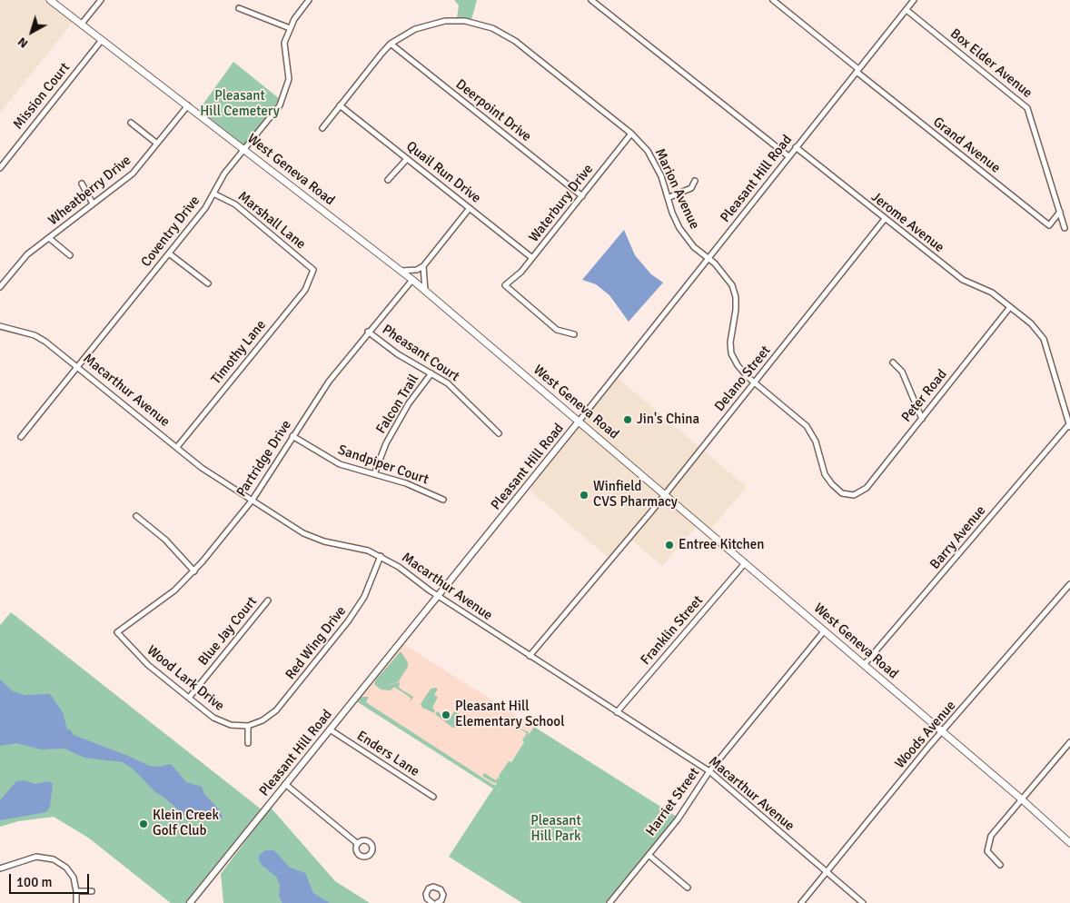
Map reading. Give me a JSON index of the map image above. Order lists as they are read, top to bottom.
{
  "streets": {
    "main road": ["West Geneva Road"],
    "street": [
      "Box Elder Avenue",
      "Mission Court",
      "Deerpoint Drive",
      "Grand Avenue",
      "Quail Run Drive",
      "Pleasant Hill Road",
      "Marion Avenue",
      "Wheatberry Drive",
      "Waterbury Drive",
      "Marshall Lane",
      "Jerome Avenue",
      "Coventry Drive",
      "Timothy Lane",
      "Pheasant Court",
      "Delano Street",
      "Macarthur Avenue",
      "Peter Road",
      "Falcon Trail",
      "Partridge Drive",
      "Sandpiper Court",
      "Barry Avenue",
      "Franklin Street",
      "Blue Jay Court",
      "Red Wing Drive",
      "Wood Lark Drive",
      "Woods Avenue",
      "Enders Lane",
      "Harriet Street"
    ]
  },
  "crossings": [
    ["Box Elder Avenue", "Grand Avenue"],
    ["Box Elder Avenue", "Pleasant Hill Road"],
    ["Mission Court", "West Geneva Road"],
    ["Deerpoint Drive", "Marion Avenue"],
    ["Deerpoint Drive", "Waterbury Drive"],
    ["Grand Avenue", "Pleasant Hill Road"],
    ["West Geneva Road", "Pleasant Hill Road"],
    ["West Geneva Road", "Wheatberry Drive"],
    ["West Geneva Road", "Coventry Drive"],
    ["West Geneva Road", "Delano Street"],
    ["West Geneva Road", "Partridge Drive"],
    ["West Geneva Road", "Barry Avenue"],
    ["West Geneva Road", "Franklin Street"],
    ["West Geneva Road", "Woods Avenue"],
    ["West Geneva Road", "Harriet Street"],
    ["Quail Run Drive", "Marion Avenue"],
    ["Quail Run Drive", "Waterbury Drive"],
    ["Pleasant Hill Road", "Marion Avenue"],
    ["Pleasant Hill Road", "Jerome Avenue"],
    ["Pleasant Hill Road", "Macarthur Avenue"],
    ["Pleasant Hill Road", "Enders Lane"],
    ["Marion Avenue", "Waterbury Drive"],
    ["Marion Avenue", "Delano Street"],
    ["Marion Avenue", "Peter Road"],
    ["Marshall Lane", "Coventry Drive"],
    ["Marshall Lane", "Timothy Lane"],
    ["Jerome Avenue", "Delano Street"],
    ["Jerome Avenue", "Peter Road"],
    ["Coventry Drive", "Macarthur Avenue"],
    ["Timothy Lane", "Macarthur Avenue"],
    ["Pheasant Court", "Falcon Trail"],
    ["Pheasant Court", "Partridge Drive"],
    ["Delano Street", "Macarthur Avenue"],
    ["Macarthur Avenue", "Partridge Drive"],
    ["Macarthur Avenue", "Franklin Street"],
    ["Macarthur Avenue", "Red Wing Drive"],
    ["Macarthur Avenue", "Woods Avenue"],
    ["Macarthur Avenue", "Harriet Street"],
    ["Falcon Trail", "Sandpiper Court"],
    ["Partridge Drive", "Sandpiper Court"],
    ["Partridge Drive", "Wood Lark Drive"],
    ["Blue Jay Court", "Wood Lark Drive"],
    ["Red Wing Drive", "Wood Lark Drive"]
  ],
  "parks": ["Pleasant Hill Cemetery", "Pleasant Hill Park"],
  "places": [
    "Jin's China",
    "Winfield CVS Pharmacy",
    "Entree Kitchen",
    "Pleasant Hill Elementary School",
    "Klein Creek Golf Club"
  ],
  "scale_bar": "100 m",
  "north": "bottom left"
}
